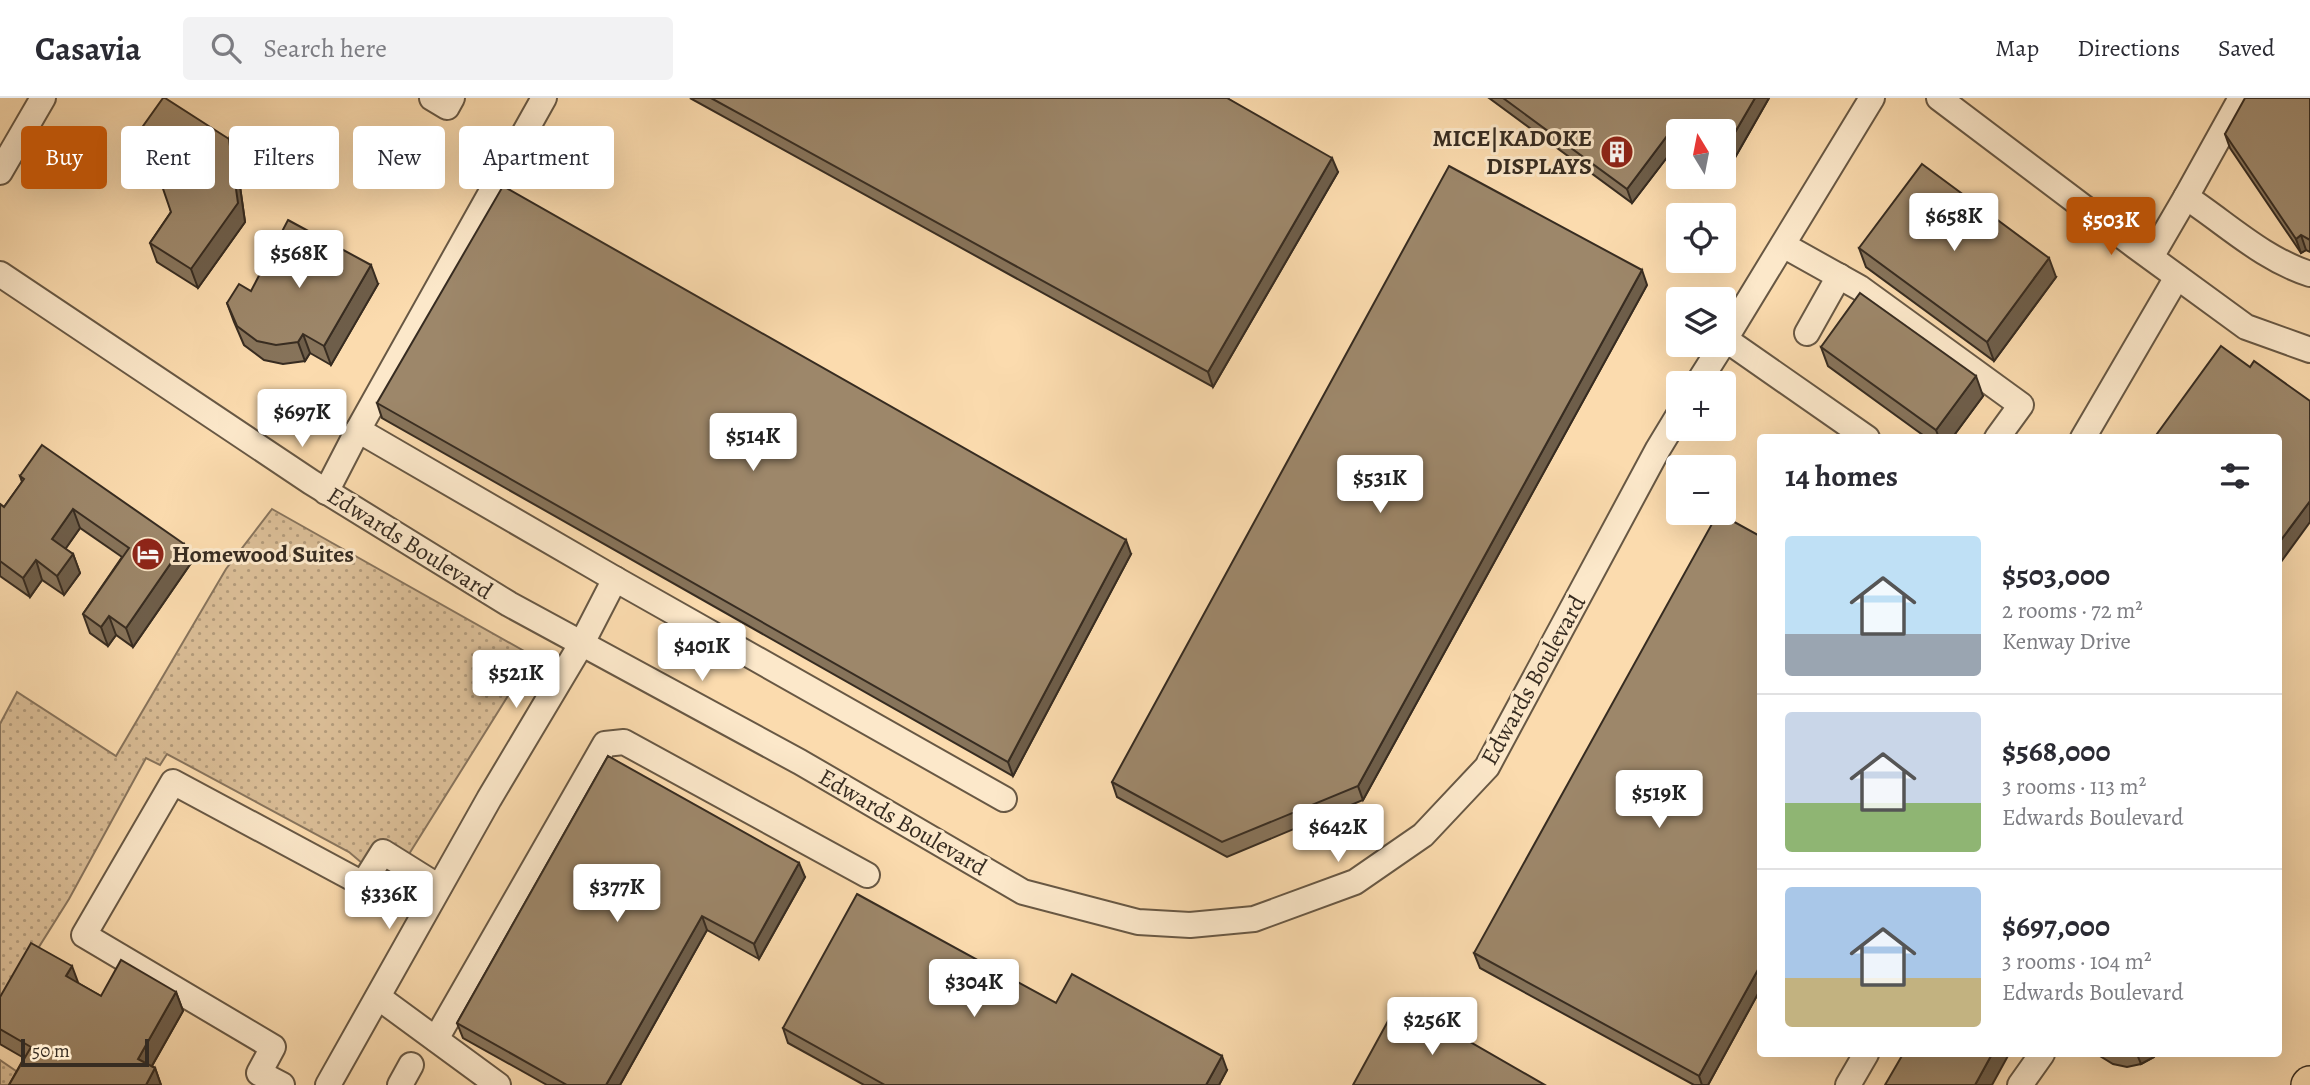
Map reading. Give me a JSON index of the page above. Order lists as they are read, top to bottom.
{
  "streets": {
    "street": ["Edwards Boulevard"]
  },
  "places": {
    "building": ["MICE|KADOKE DISPLAYS"],
    "hotel": ["Homewood Suites"]
  },
  "scale_bar": "50 m",
  "north": "top",
  "page": {
    "header": "Casavia",
    "search": "Search here",
    "nav": ["Map", "Directions", "Saved"],
    "map_buttons": ["+", "−"],
    "chip": [
      "Buy",
      "Rent",
      "Filters",
      "New",
      "Apartment"
    ],
    "price": [
      "$658K",
      "$503K",
      "$568K",
      "$697K",
      "$514K",
      "$531K",
      "$401K",
      "$521K",
      "$519K",
      "$642K",
      "$377K",
      "$336K",
      "$304K",
      "$256K"
    ],
    "heading": "14 homes",
    "list": [
      {
        "name": "$503,000",
        "note": "2 rooms · 72 m² · Kenway Drive"
      },
      {
        "name": "$568,000",
        "note": "3 rooms · 113 m² · Edwards Boulevard"
      },
      {
        "name": "$697,000",
        "note": "3 rooms · 104 m² · Edwards Boulevard"
      }
    ],
    "scale": "50 m"
  }
}
